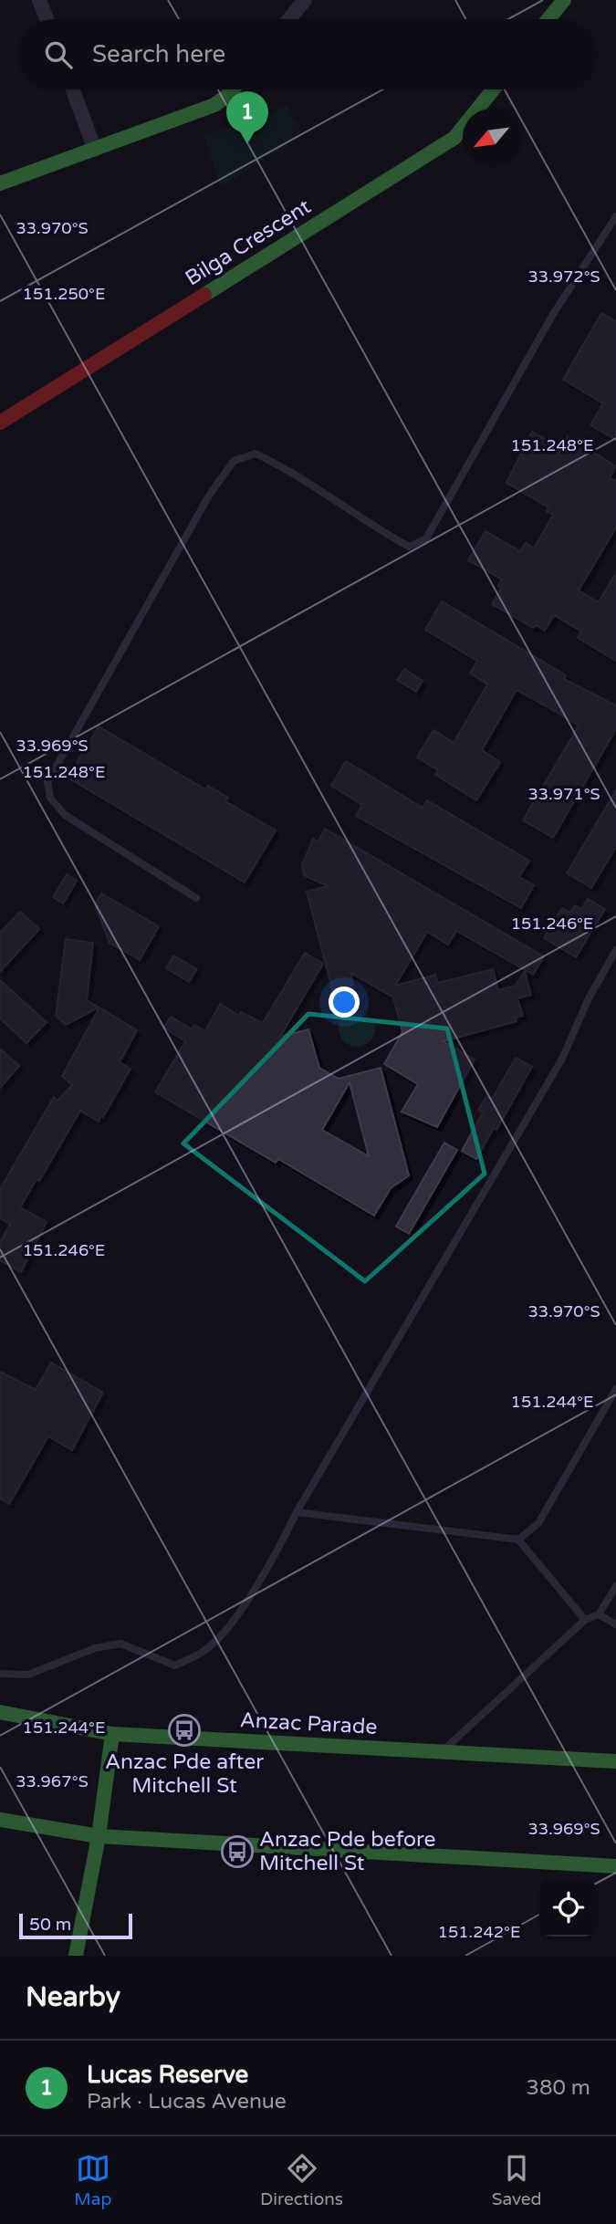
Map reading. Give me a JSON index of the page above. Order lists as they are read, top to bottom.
{
  "streets": {
    "main road": ["Bilga Crescent", "Anzac Parade"]
  },
  "places": {
    "bus stop": ["Anzac Pde after Mitchell St", "Anzac Pde before Mitchell St"]
  },
  "scale_bar": "50 m",
  "north": "bottom left",
  "page": {
    "search": "Search here",
    "pins": "1",
    "scale": "50 m",
    "heading": "Nearby",
    "list": [
      {
        "mark": "1",
        "name": "Lucas Reserve",
        "note": "Park · Lucas Avenue",
        "value": "380 m"
      }
    ],
    "nav": ["Map", "Directions", "Saved"]
  },
  "coordinates": [
    "33.970°S",
    "33.972°S",
    "151.250°E",
    "151.248°E",
    "33.969°S",
    "33.971°S",
    "151.246°E",
    "151.244°E",
    "33.967°S",
    "151.242°E"
  ]
}
